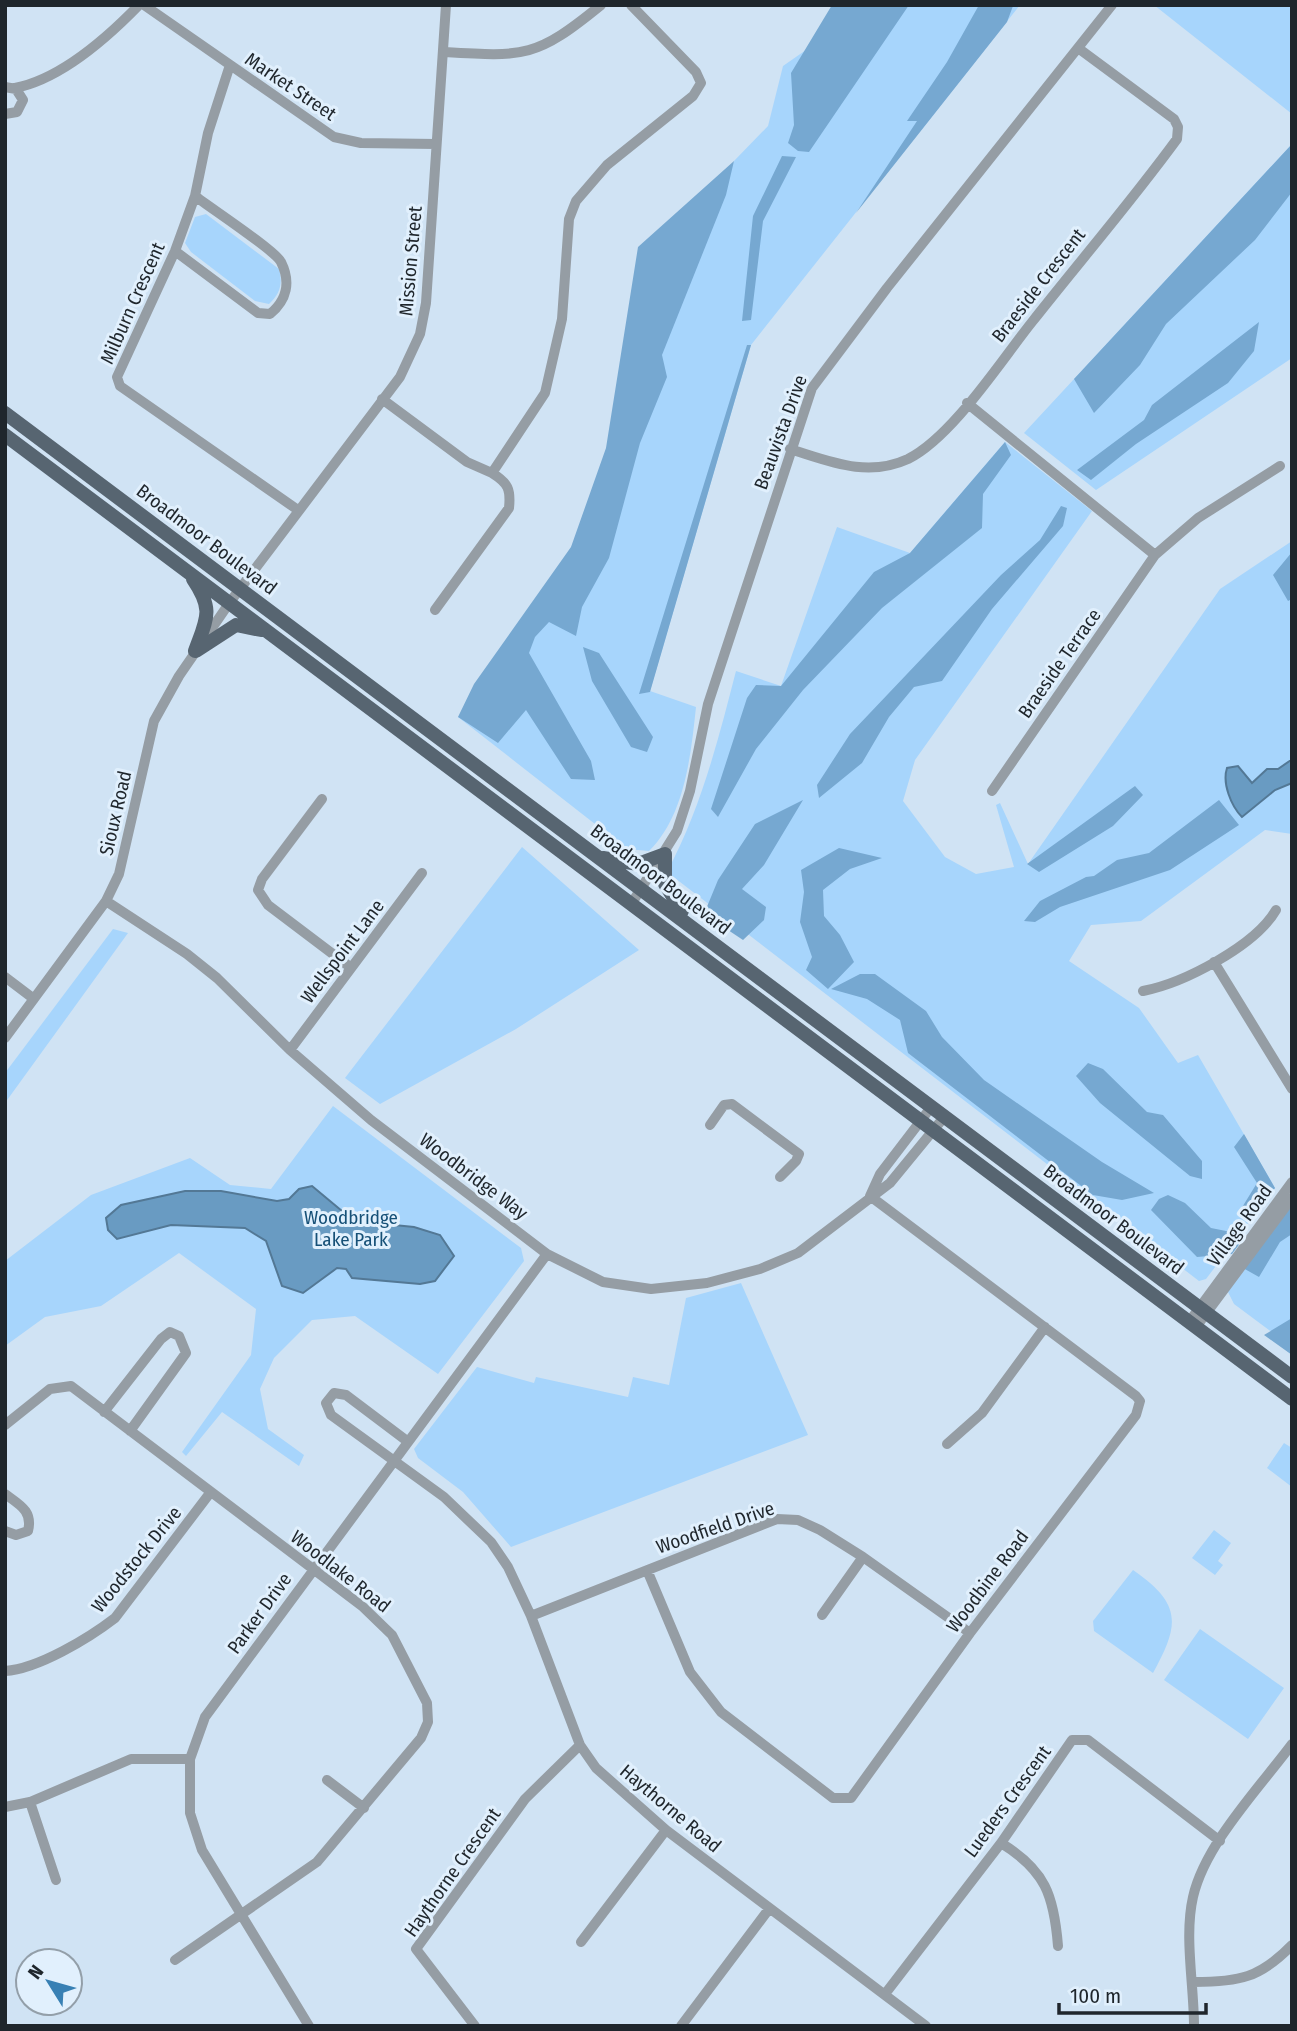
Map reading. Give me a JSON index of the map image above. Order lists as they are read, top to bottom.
{
  "streets": {
    "main road": ["Broadmoor Boulevard"],
    "street": [
      "Market Street",
      "Mission Street",
      "Braeside Crescent",
      "Milburn Crescent",
      "Beauvista Drive",
      "Braeside Terrace",
      "Sioux Road",
      "Wellspoint Lane",
      "Woodbridge Way",
      "Village Road",
      "Woodfield Drive",
      "Woodstock Drive",
      "Woodlake Road",
      "Woodbine Road",
      "Parker Drive",
      "Lueders Crescent",
      "Haythorne Road",
      "Haythorne Crescent"
    ]
  },
  "crossings": [
    ["Market Street", "Mission Street"],
    ["Market Street", "Milburn Crescent"],
    ["Mission Street", "Milburn Crescent"],
    ["Mission Street", "Broadmoor Boulevard"],
    ["Mission Street", "Sioux Road"],
    ["Braeside Crescent", "Beauvista Drive"],
    ["Beauvista Drive", "Broadmoor Boulevard"],
    ["Broadmoor Boulevard", "Sioux Road"],
    ["Broadmoor Boulevard", "Woodbridge Way"],
    ["Broadmoor Boulevard", "Village Road"],
    ["Sioux Road", "Woodbridge Way"],
    ["Wellspoint Lane", "Woodbridge Way"],
    ["Woodbridge Way", "Woodbine Road"],
    ["Woodbridge Way", "Parker Drive"],
    ["Woodfield Drive", "Woodbine Road"],
    ["Woodfield Drive", "Haythorne Road"],
    ["Woodstock Drive", "Woodlake Road"],
    ["Woodlake Road", "Parker Drive"],
    ["Parker Drive", "Haythorne Road"],
    ["Lueders Crescent", "Haythorne Road"],
    ["Haythorne Road", "Haythorne Crescent"]
  ],
  "parks": ["Woodbridge Lake Park"],
  "scale_bar": "100 m",
  "north": "top left"
}
